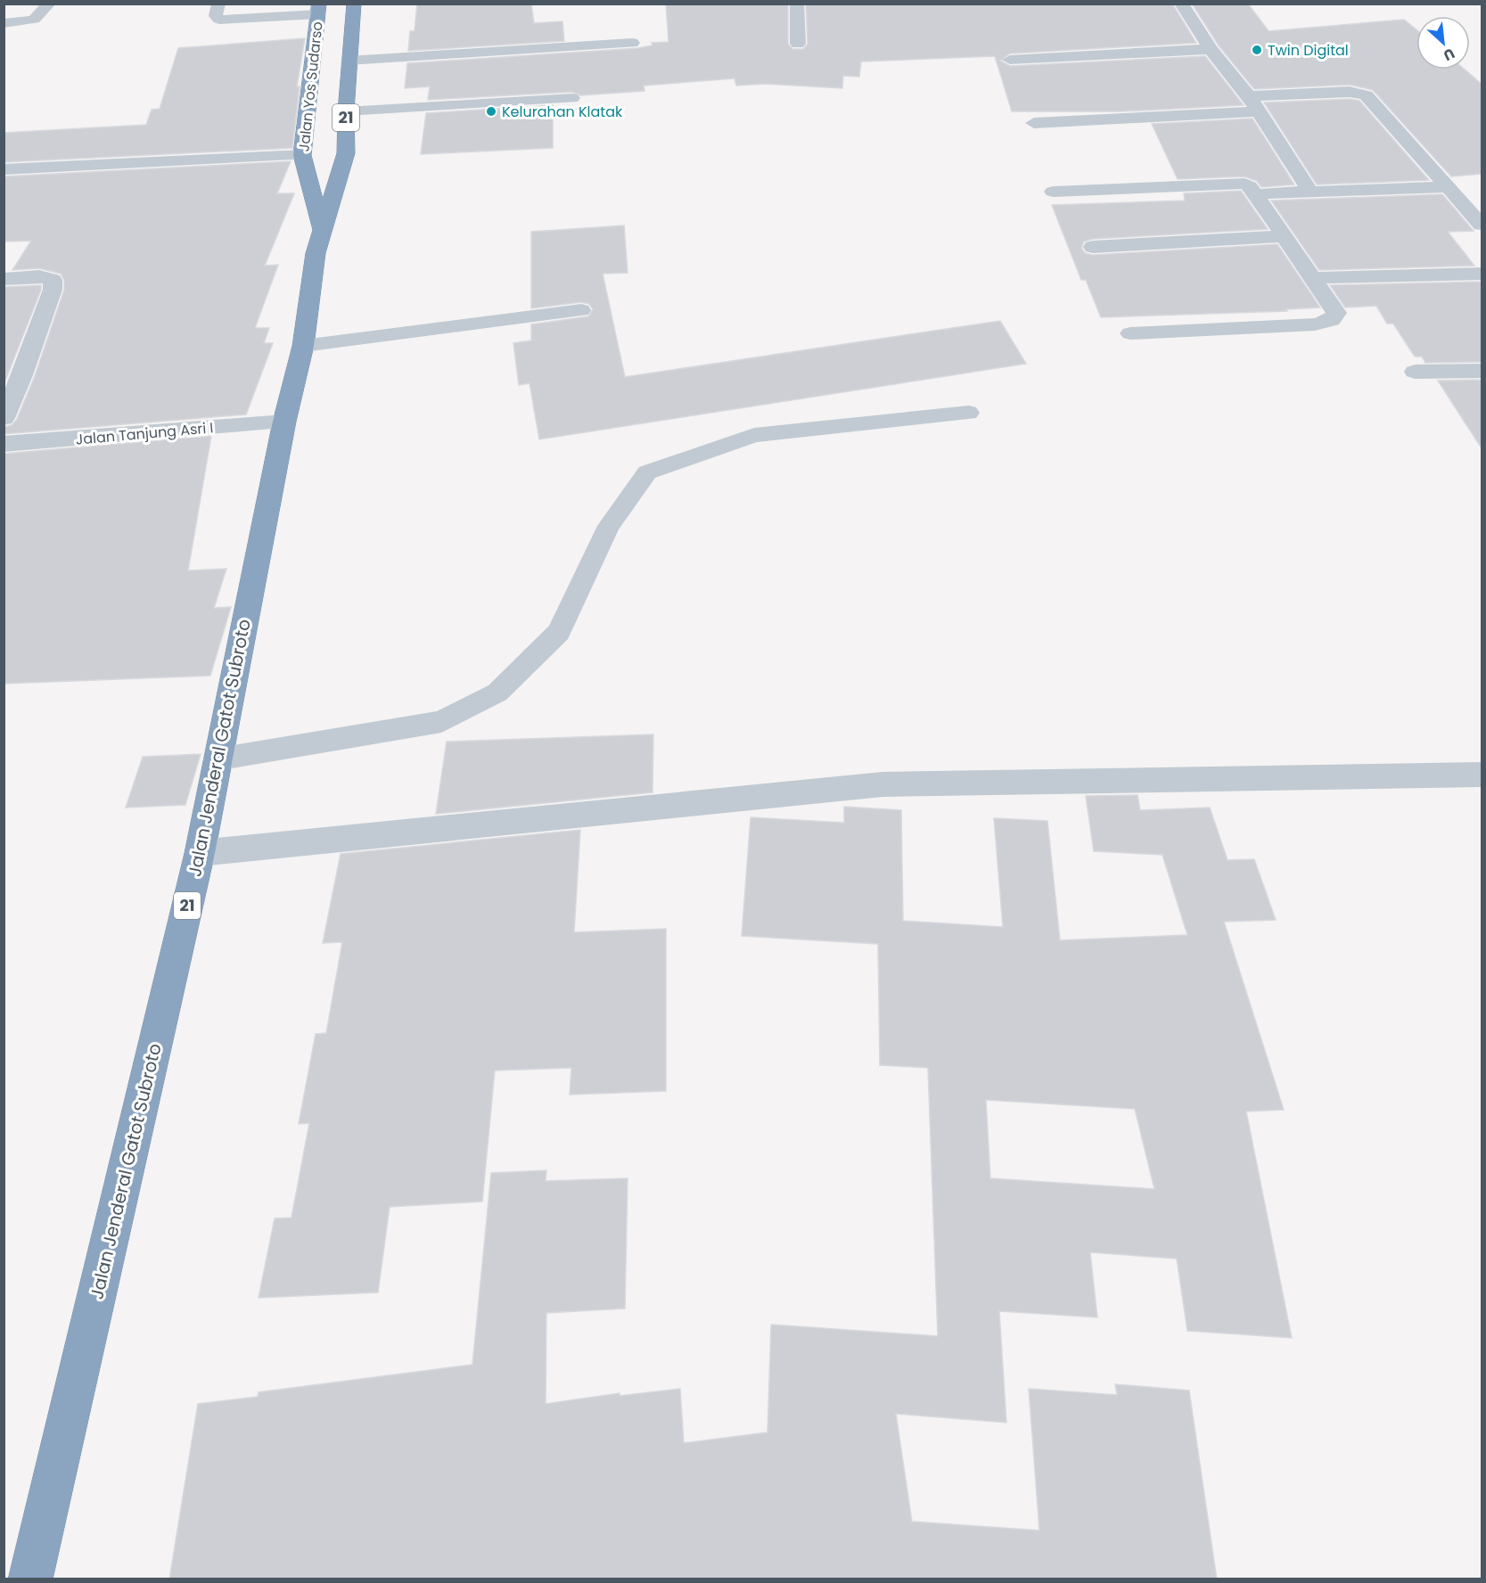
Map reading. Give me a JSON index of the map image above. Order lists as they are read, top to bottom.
{
  "streets": {
    "highway": ["Jalan Yos Sudarso", "21", "Jalan Jenderal Gatot Subroto"],
    "street": ["Jalan Tanjung Asri I"]
  },
  "crossings": [
    ["Jalan Yos Sudarso", "21"],
    ["Jalan Yos Sudarso", "Jalan Jenderal Gatot Subroto"],
    ["21", "Jalan Jenderal Gatot Subroto"],
    ["Jalan Tanjung Asri I", "Jalan Jenderal Gatot Subroto"]
  ],
  "places": ["Twin Digital", "Kelurahan Klatak"],
  "north": "bottom right"
}
